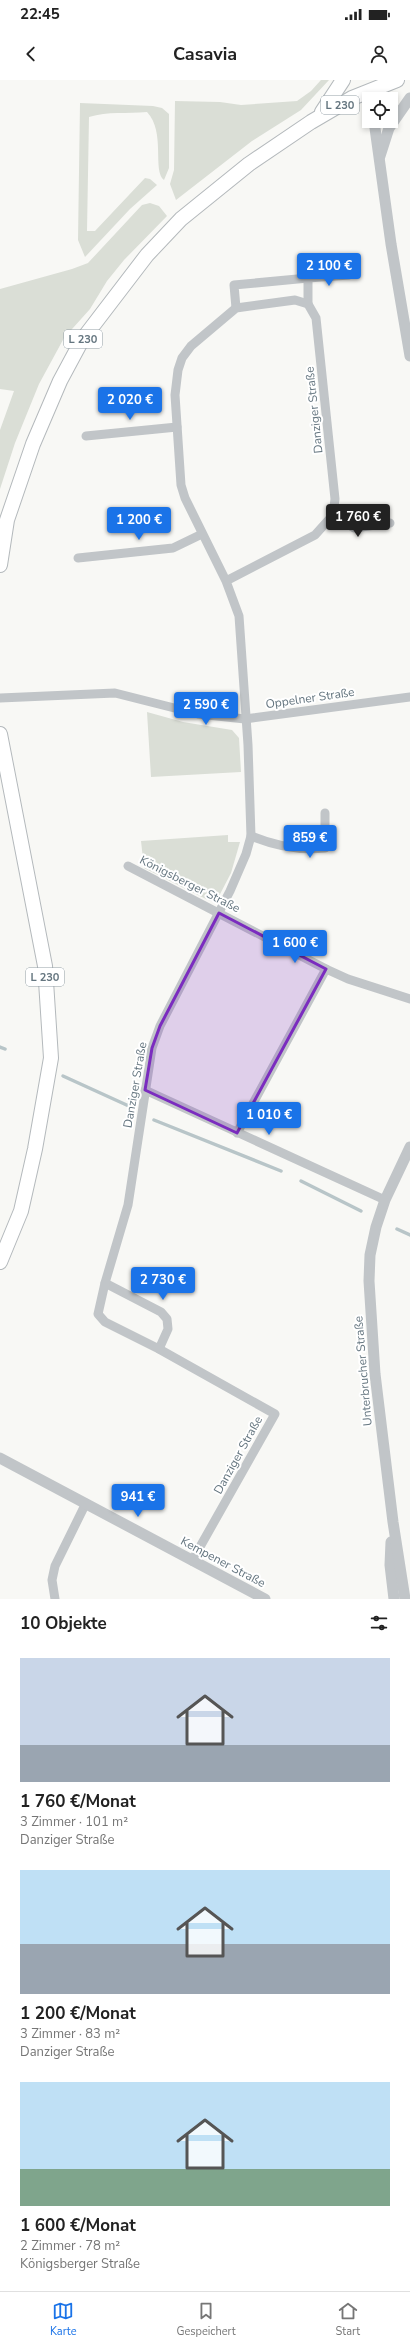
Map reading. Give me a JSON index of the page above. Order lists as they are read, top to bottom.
{
  "streets": {
    "main road": ["L 230"],
    "street": [
      "Danziger Straße",
      "Oppelner Straße",
      "Königsberger Straße",
      "Unterbrucher Straße",
      "Kempener Straße"
    ]
  },
  "crossings": [
    ["Danziger Straße", "Oppelner Straße"],
    ["Danziger Straße", "Königsberger Straße"],
    ["Danziger Straße", "Kempener Straße"]
  ],
  "page": {
    "status": "22:45",
    "header": "Casavia",
    "price": [
      "2 100 €",
      "2 020 €",
      "1 760 €",
      "1 200 €",
      "2 590 €",
      "859 €",
      "1 600 €",
      "1 010 €",
      "2 730 €",
      "941 €"
    ],
    "heading": "10 Objekte",
    "list": [
      {
        "name": "1 760 €/Monat",
        "note": "3 Zimmer · 101 m² · Danziger Straße"
      },
      {
        "name": "1 200 €/Monat",
        "note": "3 Zimmer · 83 m² · Danziger Straße"
      },
      {
        "name": "1 600 €/Monat",
        "note": "2 Zimmer · 78 m² · Königsberger Straße"
      }
    ],
    "tabs": ["Karte", "Gespeichert", "Start"]
  }
}
